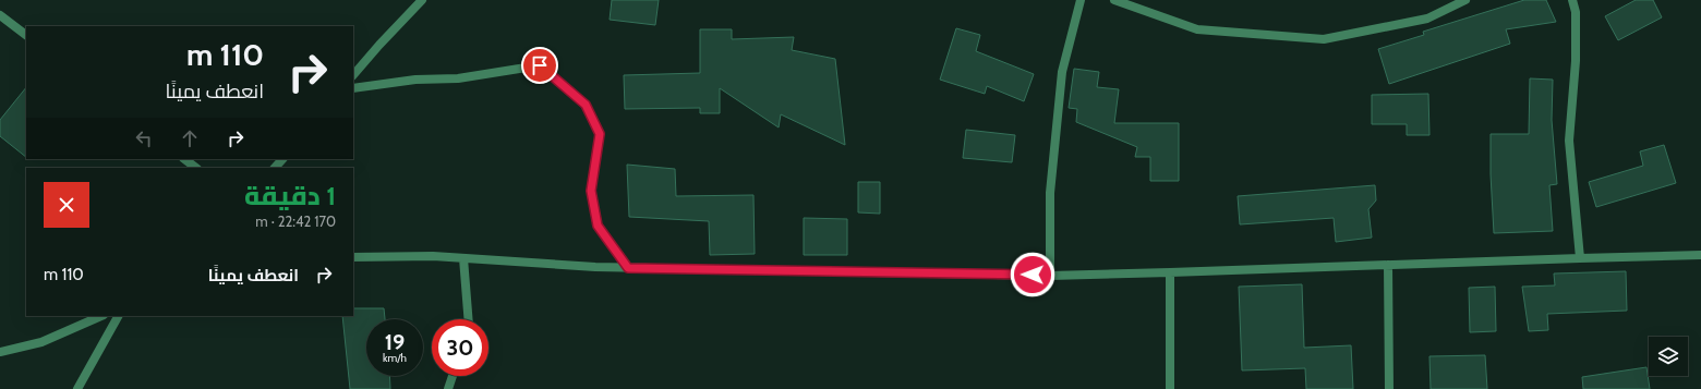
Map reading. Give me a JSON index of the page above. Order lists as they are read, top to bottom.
{
  "page": {
    "turn": ["110 m", "انعطف يمينًا"],
    "heading": ["1 دقيقة", "170 m · 22:42"],
    "list": [
      {
        "name": "انعطف يمينًا",
        "value": "110 m"
      }
    ],
    "speed": "19 km/h",
    "limit": "30"
  }
}
